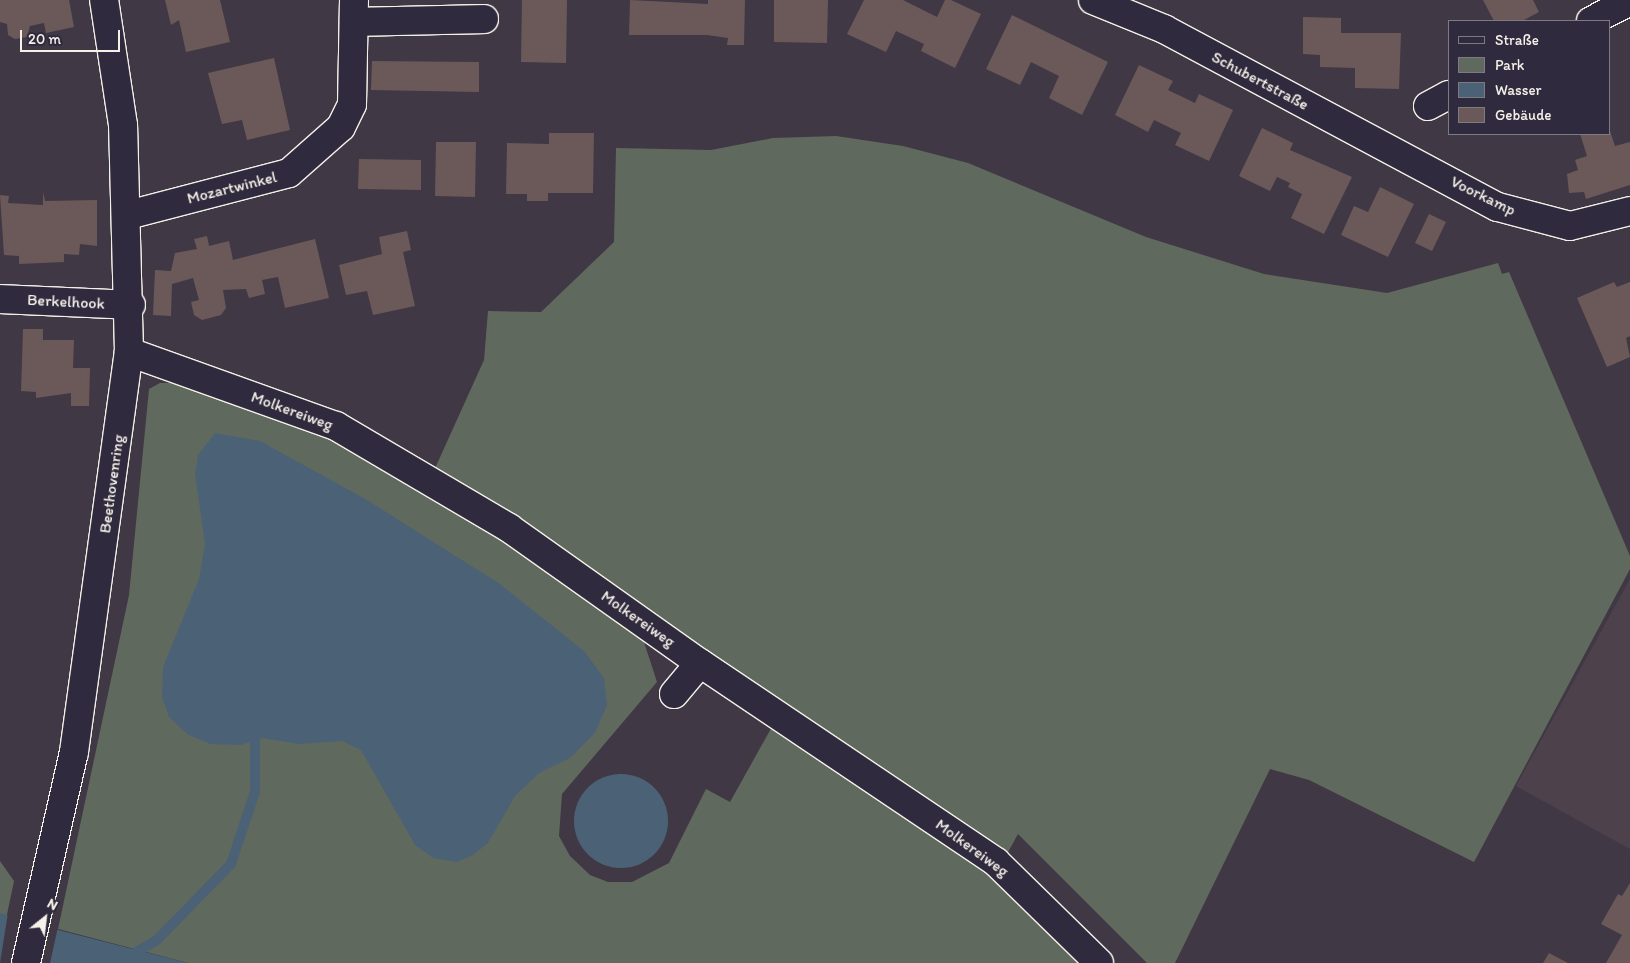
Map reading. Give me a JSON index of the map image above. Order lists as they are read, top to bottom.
{
  "streets": {
    "street": [
      "Schubertstraße",
      "Mozartwinkel",
      "Voorkamp",
      "Berkelhook",
      "Molkereiweg",
      "Beethovenring"
    ]
  },
  "crossings": [
    ["Schubertstraße", "Voorkamp"],
    ["Mozartwinkel", "Beethovenring"],
    ["Berkelhook", "Beethovenring"],
    ["Molkereiweg", "Beethovenring"]
  ],
  "legend": [
    "Straße",
    "Park",
    "Wasser",
    "Gebäude"
  ],
  "scale_bar": "20 m",
  "north": "top right"
}
